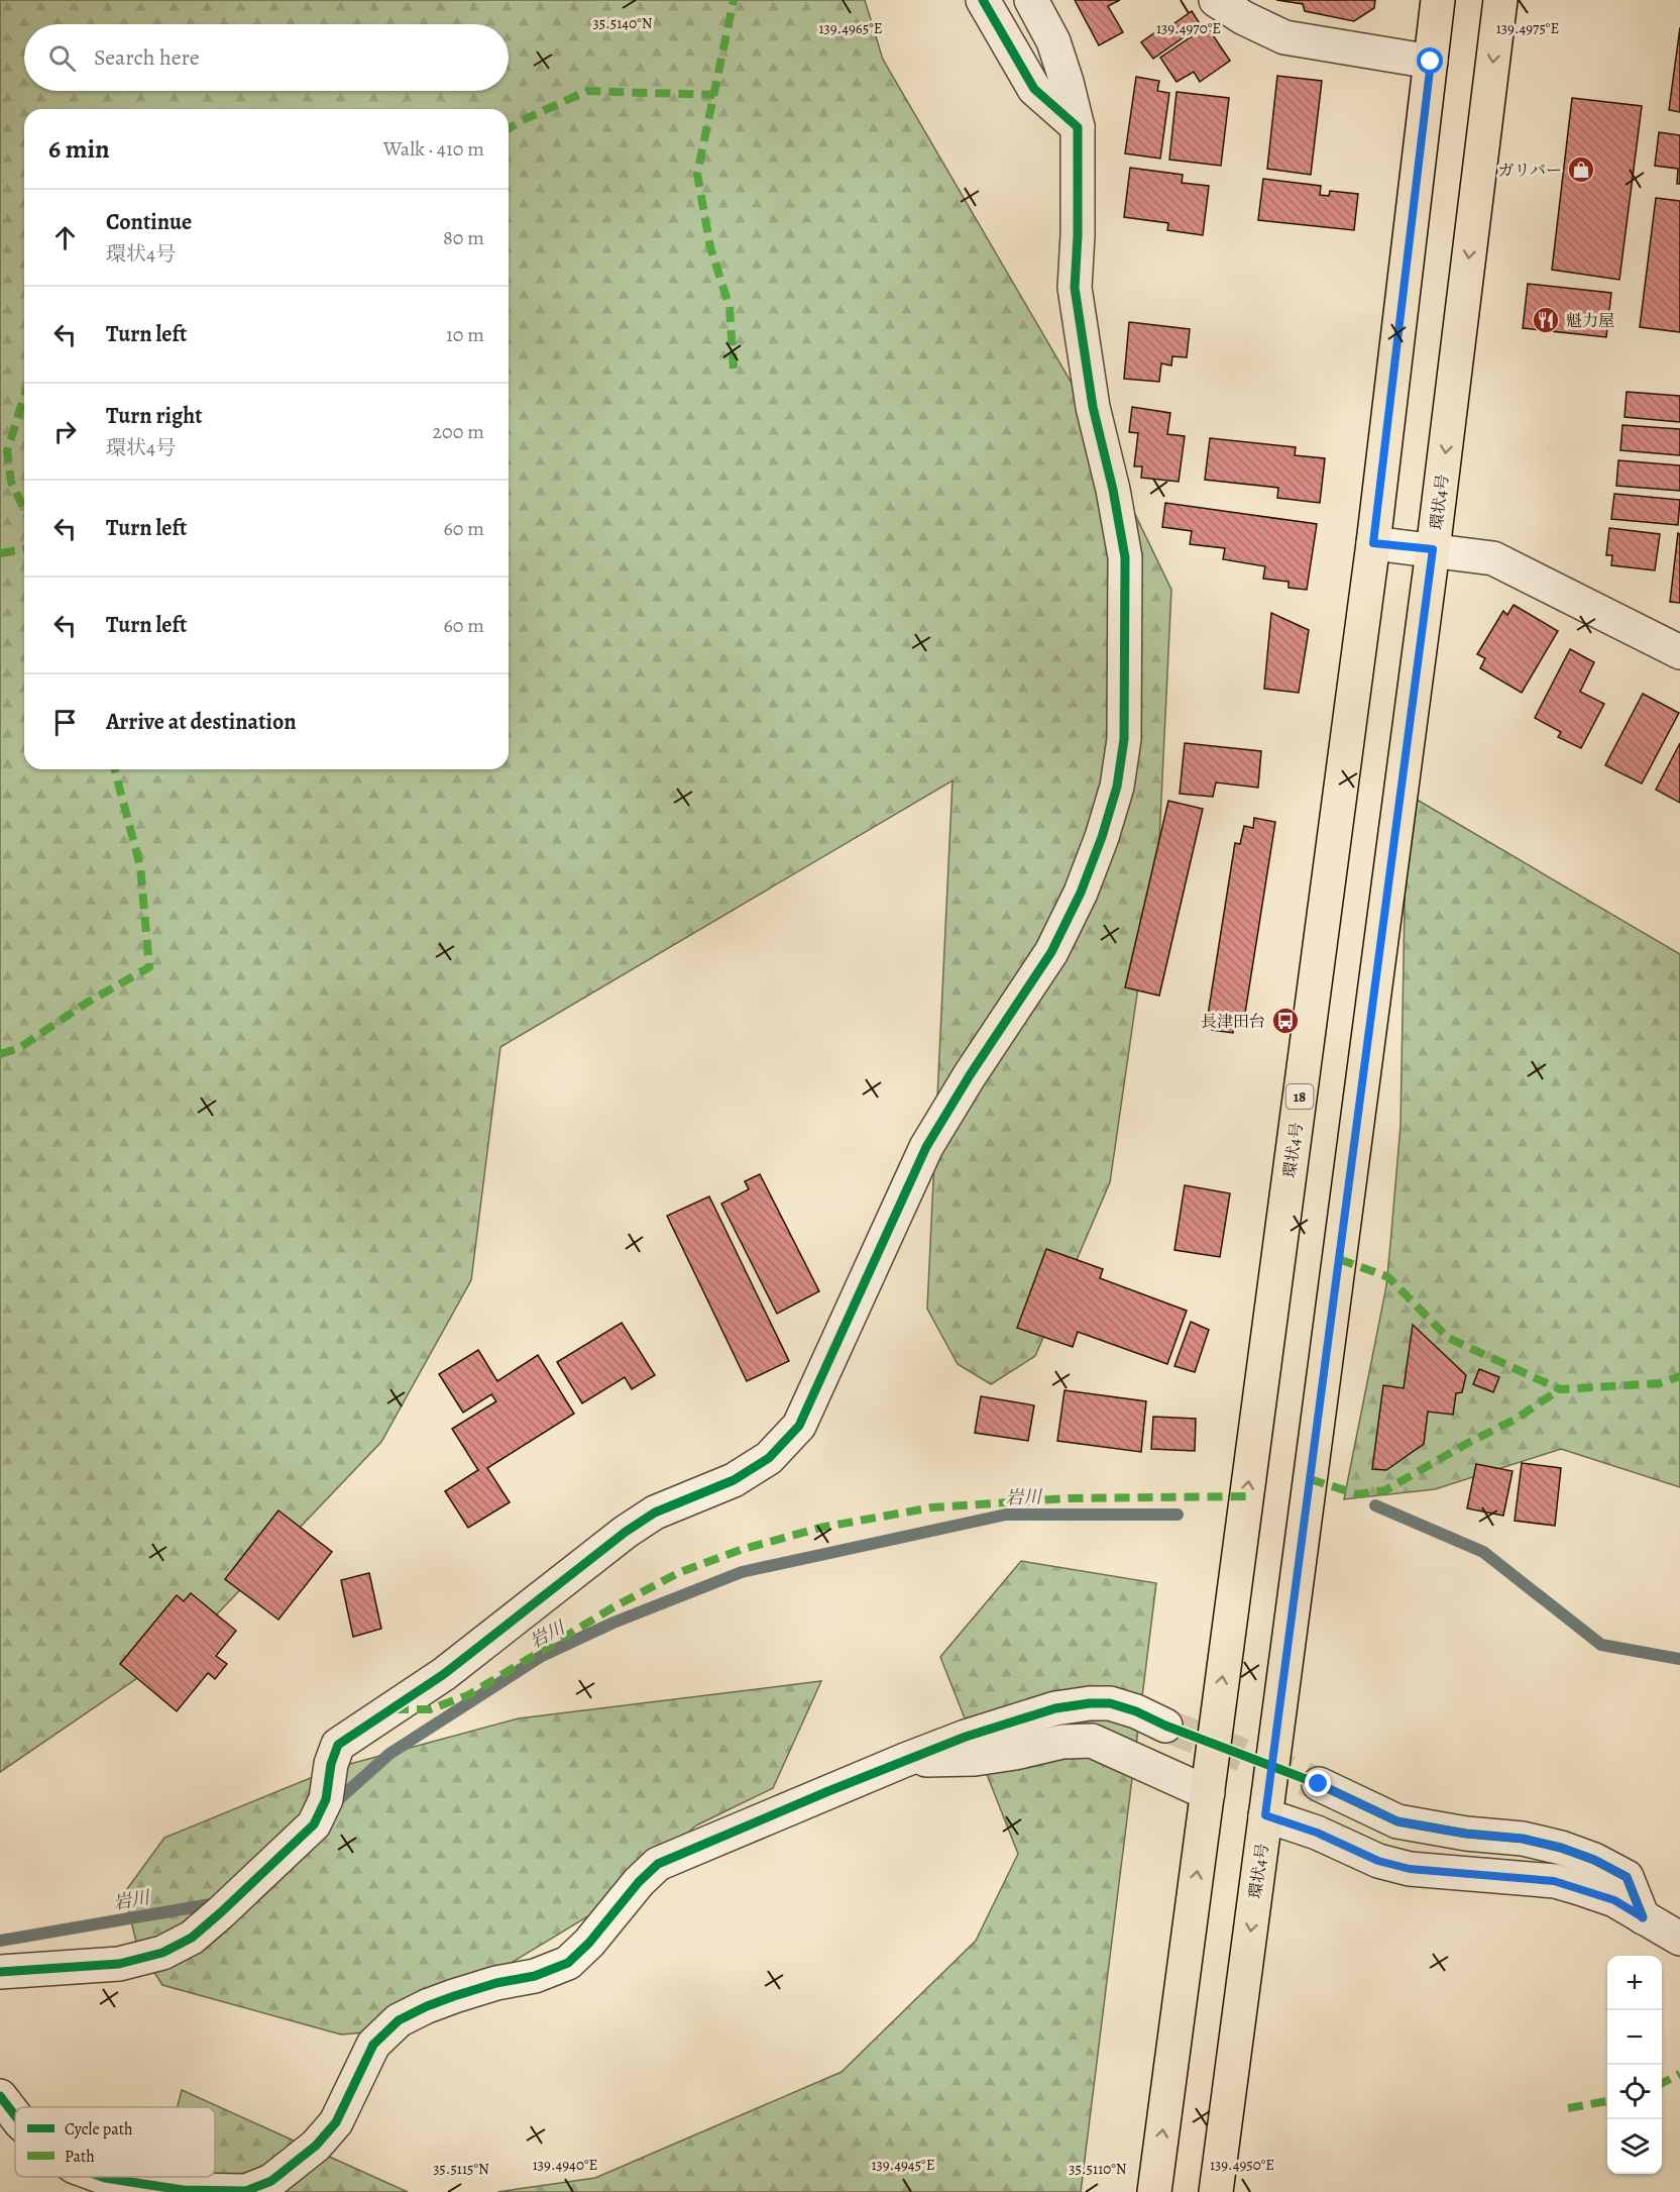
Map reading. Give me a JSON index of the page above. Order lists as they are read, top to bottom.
{
  "streets": {
    "main road": ["環状4号", "18"]
  },
  "water": ["岩川"],
  "places": {
    "shop": ["ガリバー"],
    "restaurant": ["魁力屋"],
    "bus stop": ["長津田台"]
  },
  "legend": ["Cycle path", "Path"],
  "page": {
    "search": "Search here",
    "heading": ["6 min", "Walk · 410 m"],
    "list": [
      ["Continue", "環状4号", "80 m"],
      ["Turn left", "10 m"],
      ["Turn right", "環状4号", "200 m"],
      ["Turn left", "60 m"],
      ["Turn left", "60 m"],
      "Arrive at destination"
    ],
    "map_buttons": ["+", "−"]
  },
  "coordinates": [
    "35.5140°N",
    "139.4970°E",
    "139.4965°E",
    "139.4975°E",
    "139.4940°E",
    "139.4945°E",
    "139.4950°E",
    "35.5115°N",
    "35.5110°N"
  ]
}
